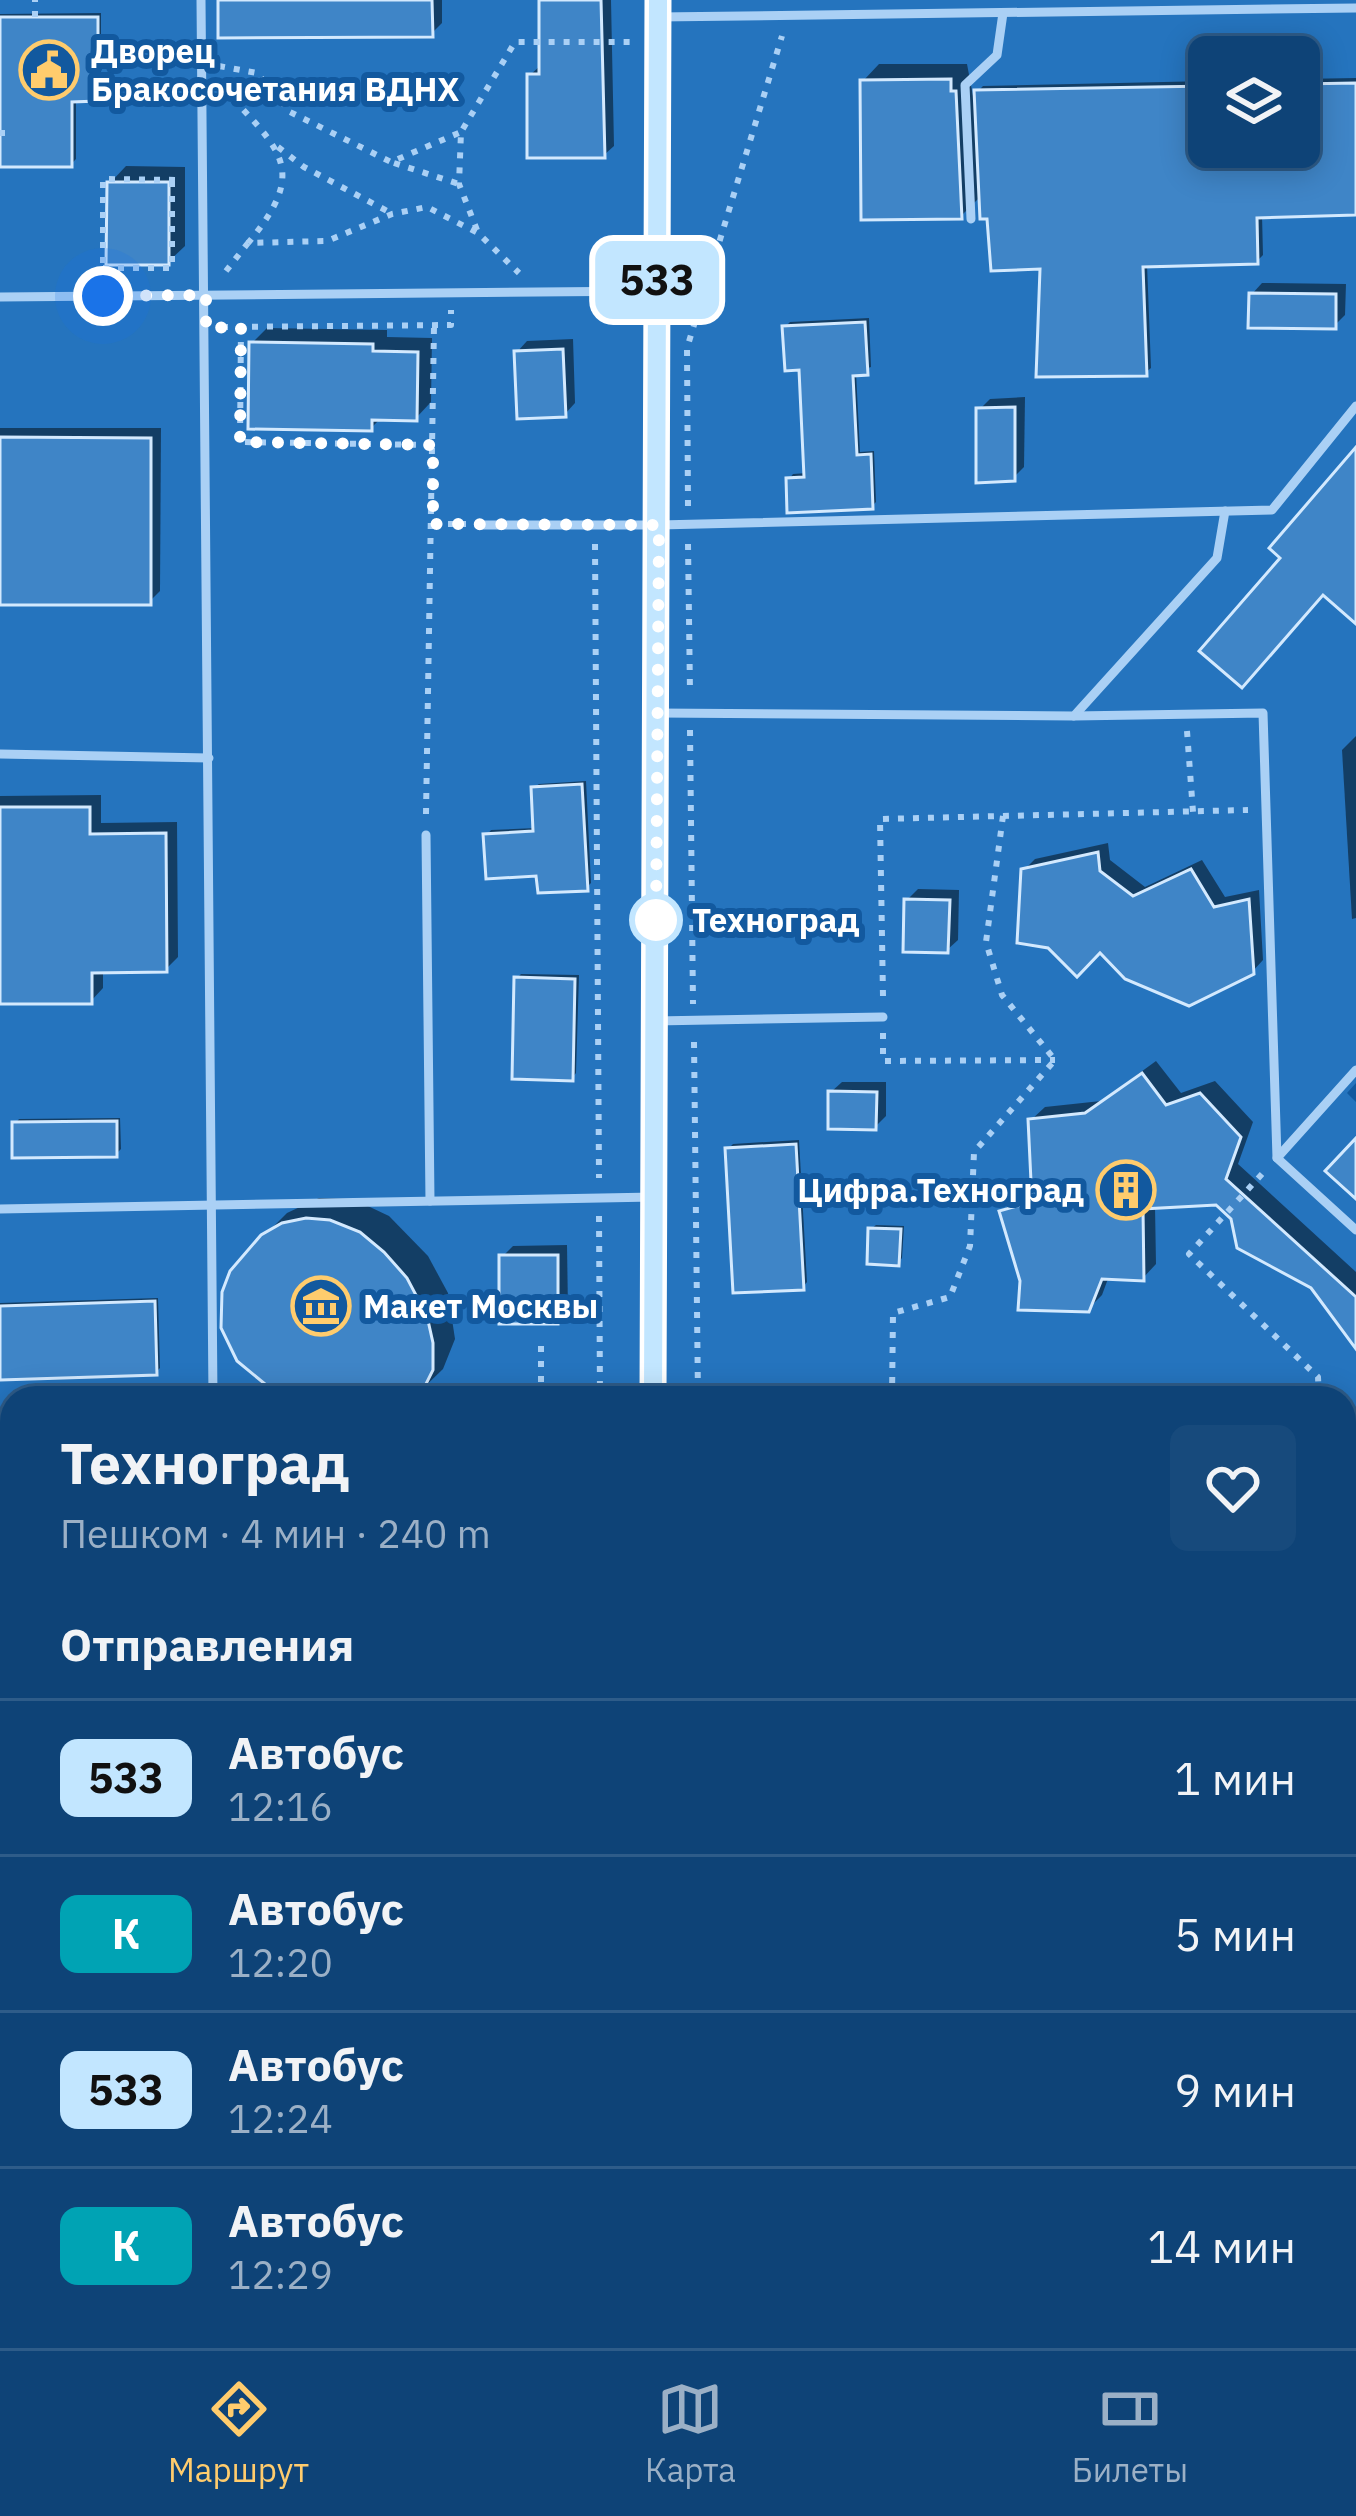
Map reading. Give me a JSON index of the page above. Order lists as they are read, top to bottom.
{
  "places": {
    "public building": ["Дворец Бракосочетания ВДНХ"],
    "other": ["Техноград"],
    "building": ["Цифра.Техноград"],
    "museum": ["Макет Москвы"]
  },
  "lines": ["bus line 533"],
  "page": {
    "on_map": "533",
    "heading": [
      ["Техноград", "Пешком · 4 мин · 240 m"],
      "Отправления"
    ],
    "list": [
      {
        "mark": "533",
        "name": "Автобус",
        "note": "12:16",
        "value": "1 мин"
      },
      {
        "mark": "К",
        "name": "Автобус",
        "note": "12:20",
        "value": "5 мин"
      },
      {
        "mark": "533",
        "name": "Автобус",
        "note": "12:24",
        "value": "9 мин"
      },
      {
        "mark": "К",
        "name": "Автобус",
        "note": "12:29",
        "value": "14 мин"
      }
    ],
    "tabs": ["Маршрут", "Карта", "Билеты"]
  }
}
